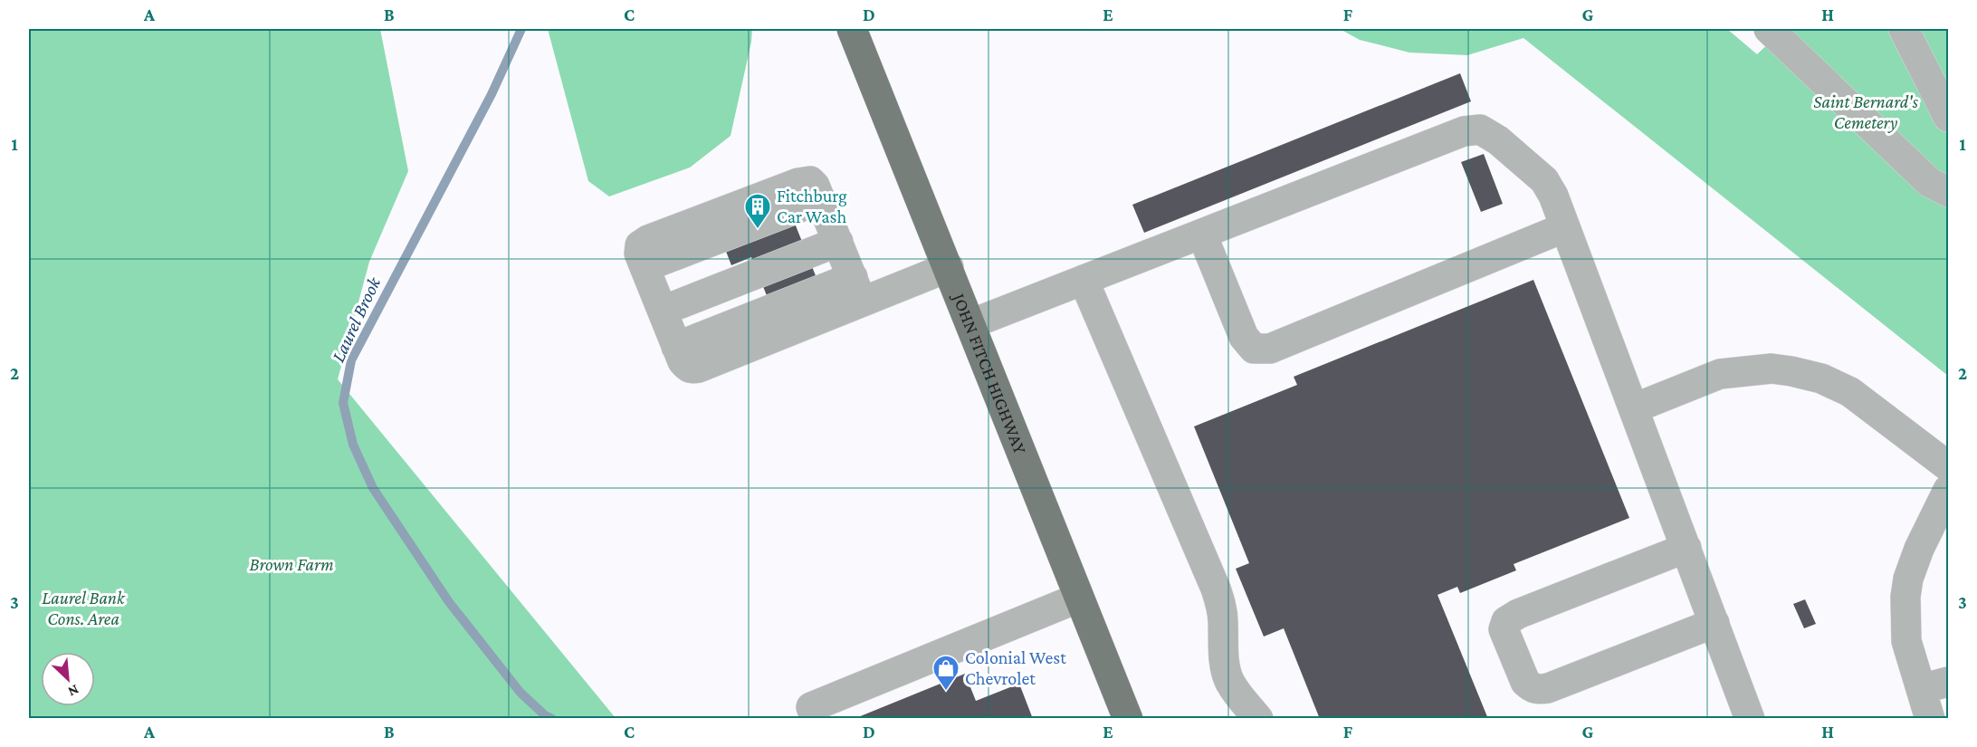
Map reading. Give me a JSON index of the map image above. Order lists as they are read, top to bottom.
{
  "streets": {
    "main road": ["JOHN FITCH HIGHWAY"]
  },
  "water": ["Laurel Brook"],
  "parks": ["Saint Bernard's Cemetery", "Brown Farm", "Laurel Bank Cons. Area"],
  "places": {
    "building": ["Fitchburg Car Wash"],
    "shop": ["Colonial West Chevrolet"]
  },
  "north": "bottom right",
  "grid": {
    "columns": [
      "A",
      "B",
      "C",
      "D",
      "E",
      "F",
      "G",
      "H"
    ],
    "rows": ["1", "2", "3"]
  }
}
